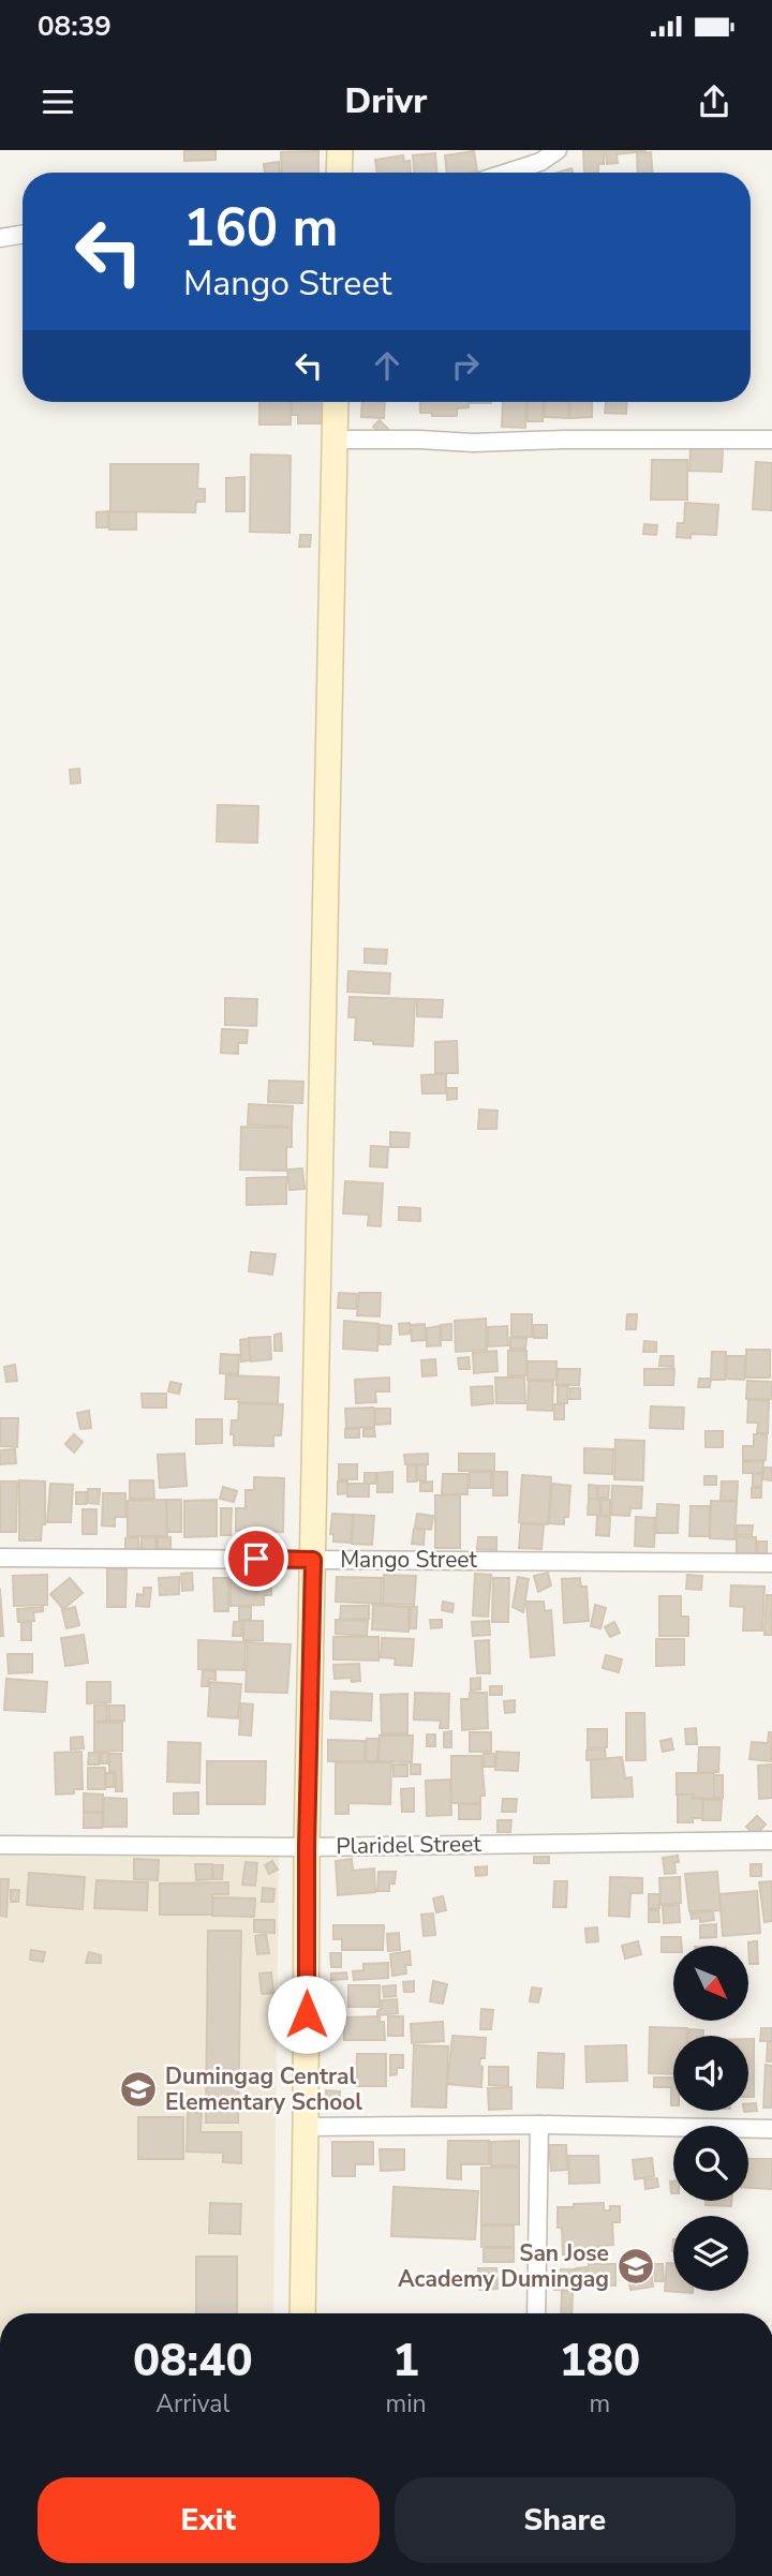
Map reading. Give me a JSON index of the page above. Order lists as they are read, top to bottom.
{
  "streets": {
    "street": ["Mango Street", "Plaridel Street"]
  },
  "places": {
    "school or university": ["Dumingag Central Elementary School", "San Jose Academy Dumingag"]
  },
  "north": "bottom right",
  "page": {
    "status": "08:39",
    "header": "Drivr",
    "turn": ["160 m", "Mango Street"],
    "eta": [
      "08:40",
      "Arrival",
      "1",
      "min",
      "180",
      "m"
    ],
    "buttons": ["Exit", "Share"]
  }
}
